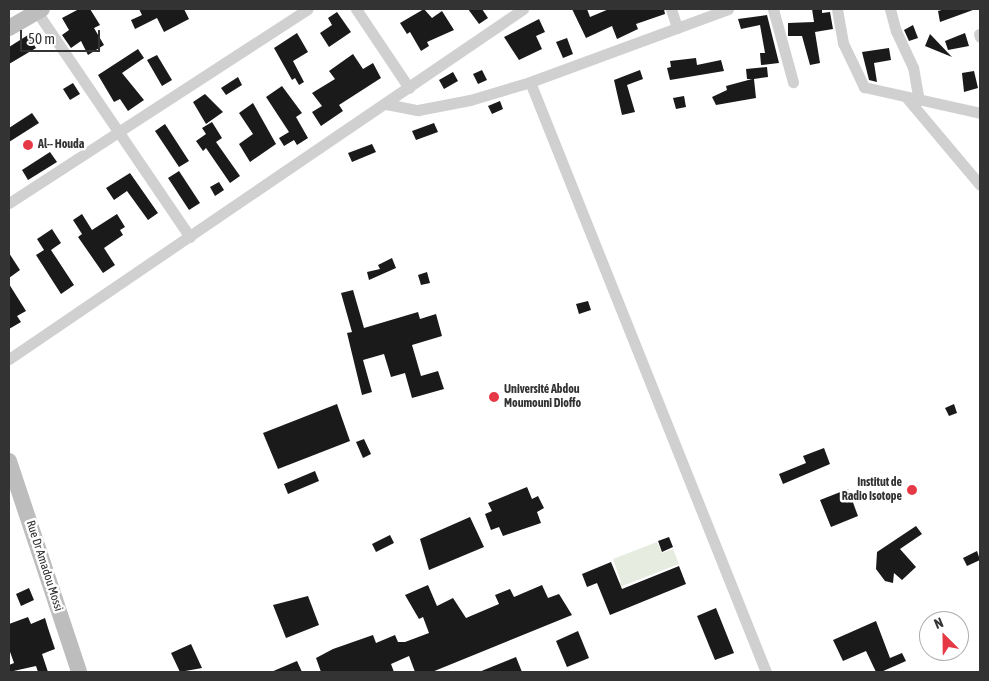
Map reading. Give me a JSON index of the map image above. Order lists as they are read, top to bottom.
{
  "streets": {
    "street": ["Rue Dr Amadou Mossi"]
  },
  "places": ["Al-- Houda", "Université Abdou Moumouni Dioffo", "Institut de Radio Isotope"],
  "scale_bar": "50 m",
  "north": "top left"
}
